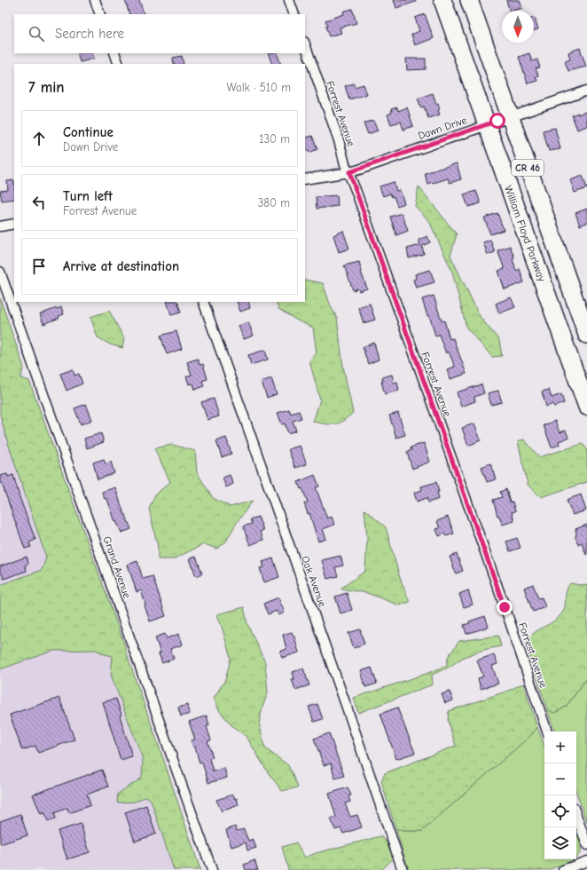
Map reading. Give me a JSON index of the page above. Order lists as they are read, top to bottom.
{
  "streets": {
    "highway": ["CR 46", "William Floyd Parkway"],
    "street": [
      "Forrest Avenue",
      "Dawn Drive",
      "Grand Avenue",
      "Oak Avenue"
    ]
  },
  "crossings": [
    ["Forrest Avenue", "Dawn Drive"],
    ["Dawn Drive", "CR 46"],
    ["Dawn Drive", "William Floyd Parkway"]
  ],
  "north": "bottom",
  "page": {
    "search": "Search here",
    "heading": ["7 min", "Walk · 510 m"],
    "list": [
      ["Continue", "Dawn Drive", "130 m"],
      ["Turn left", "Forrest Avenue", "380 m"],
      "Arrive at destination"
    ],
    "map_buttons": ["+", "−"]
  }
}
